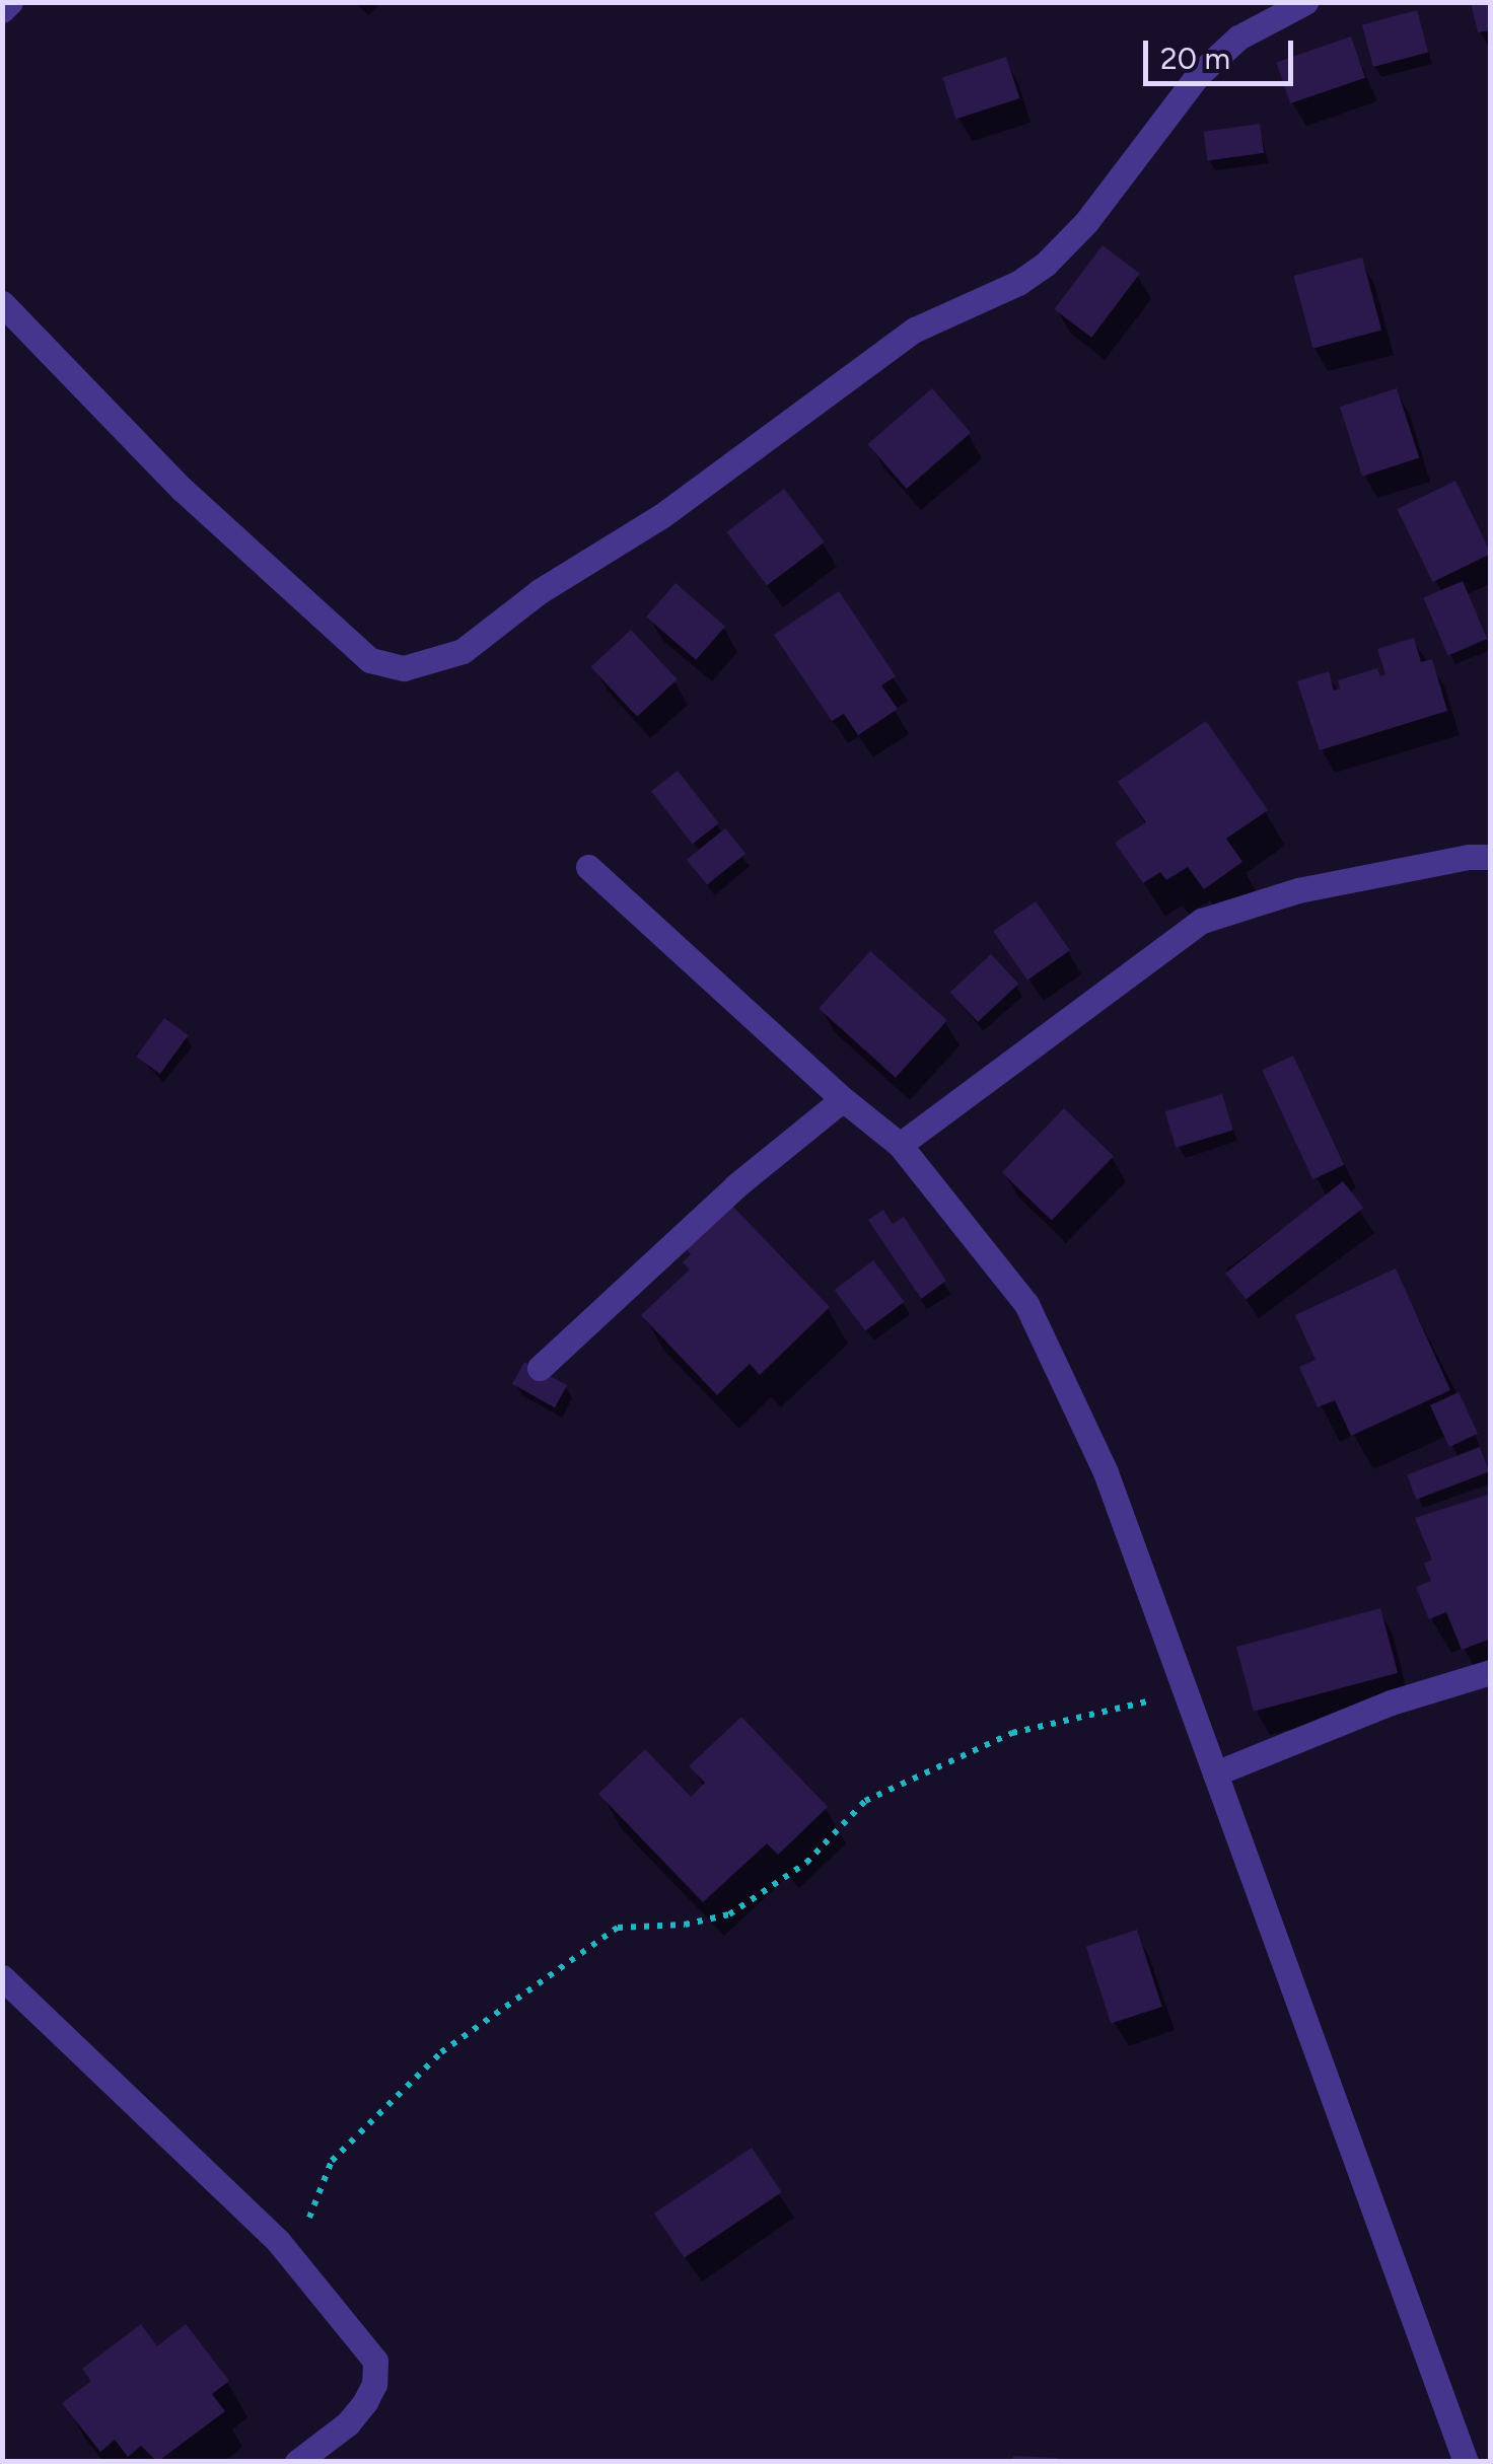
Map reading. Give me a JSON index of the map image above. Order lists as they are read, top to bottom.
{
  "scale_bar": "20 m"
}
